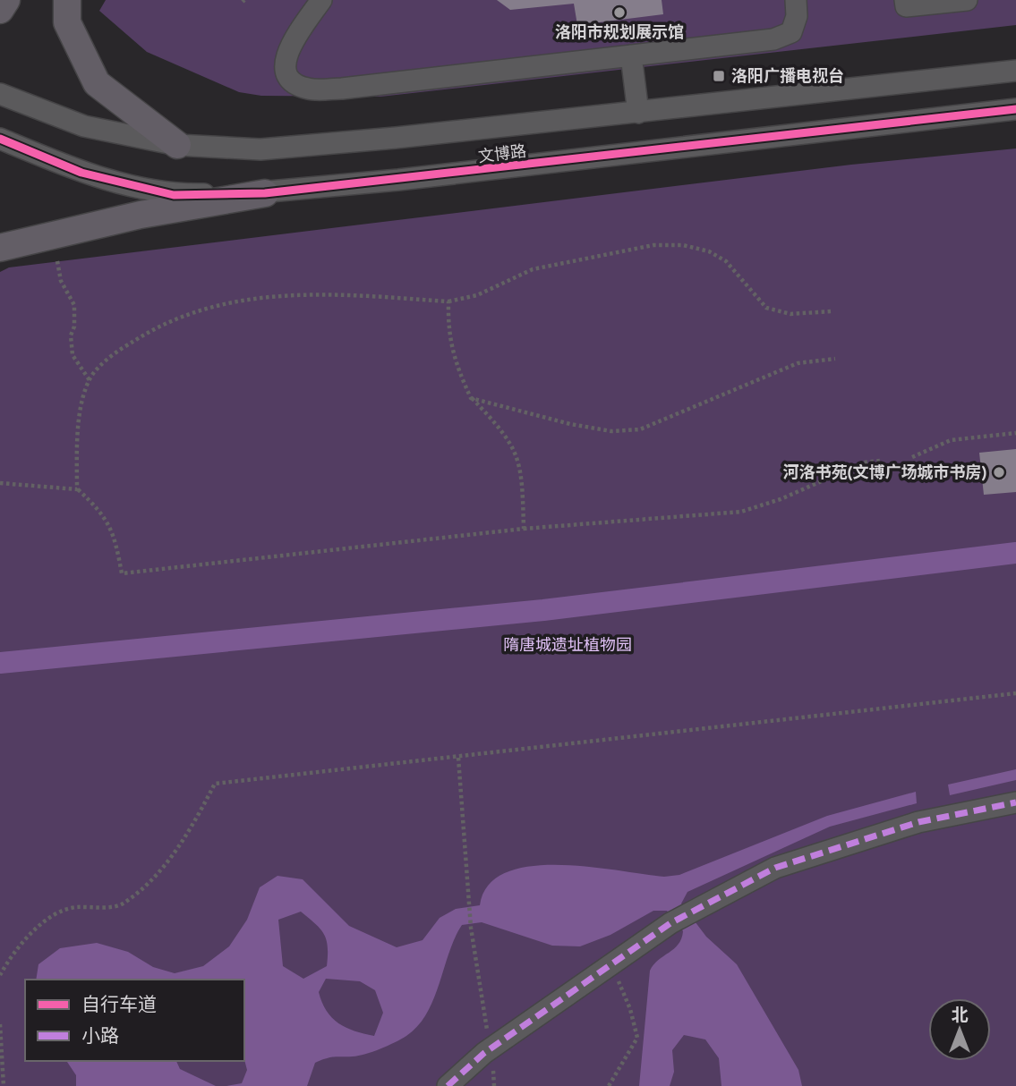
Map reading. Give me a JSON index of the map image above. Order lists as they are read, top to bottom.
{
  "streets": {
    "street": ["文博路"]
  },
  "parks": ["隋唐城遗址植物园"],
  "places": {
    "other": ["洛阳市规划展示馆", "河洛书苑(文博广场城市书房)"],
    "transit": ["洛阳广播电视台"]
  },
  "legend": ["自行车道", "小路"],
  "north": "top"
}
